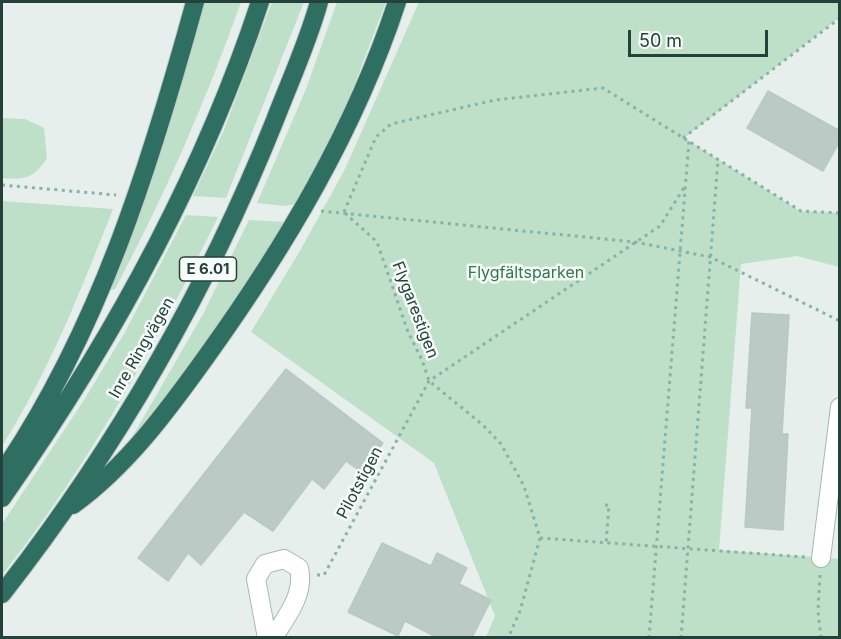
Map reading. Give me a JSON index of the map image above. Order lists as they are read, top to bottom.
{
  "streets": {
    "highway": ["E 6.01", "Inre Ringvägen"],
    "path": ["Flygarestigen", "Pilotstigen"]
  },
  "crossings": [
    ["Flygarestigen", "Pilotstigen"]
  ],
  "parks": ["Flygfältsparken"],
  "scale_bar": "50 m"
}
